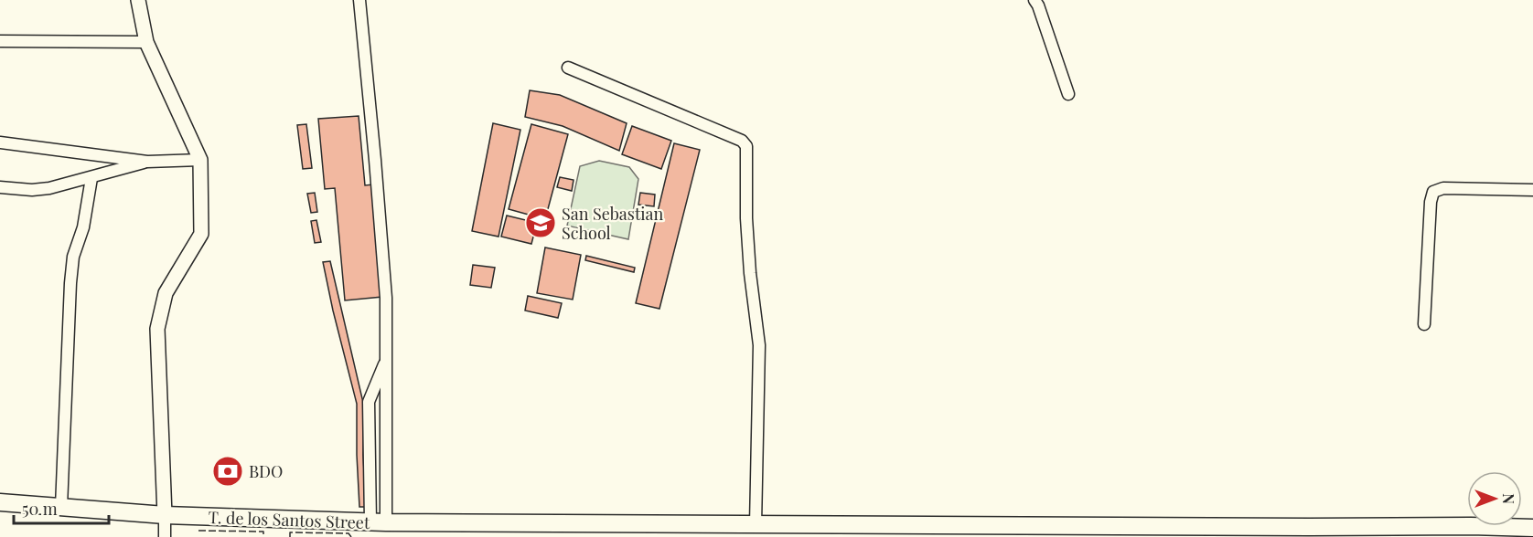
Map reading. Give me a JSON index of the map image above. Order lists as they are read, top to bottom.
{
  "streets": {
    "main road": ["T. de los Santos Street"]
  },
  "places": {
    "school or university": ["San Sebastian School"],
    "bank": ["BDO"]
  },
  "scale_bar": "50 m",
  "north": "right"
}
